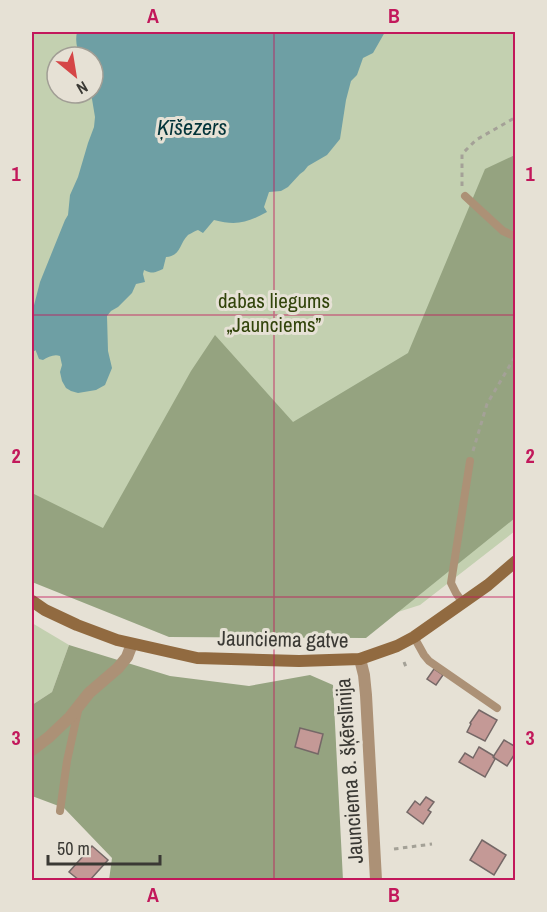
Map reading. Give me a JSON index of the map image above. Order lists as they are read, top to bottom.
{
  "streets": {
    "main road": ["Jaunciema gatve"],
    "street": ["Jaunciema 8. šķērslīnija"]
  },
  "crossings": [
    ["Jaunciema gatve", "Jaunciema 8. šķērslīnija"]
  ],
  "water": ["Ķīšezers"],
  "parks": ["dabas liegums „Jaunciems”"],
  "scale_bar": "50 m",
  "north": "bottom right",
  "grid": {
    "columns": ["A", "B"],
    "rows": ["1", "2", "3"]
  }
}
